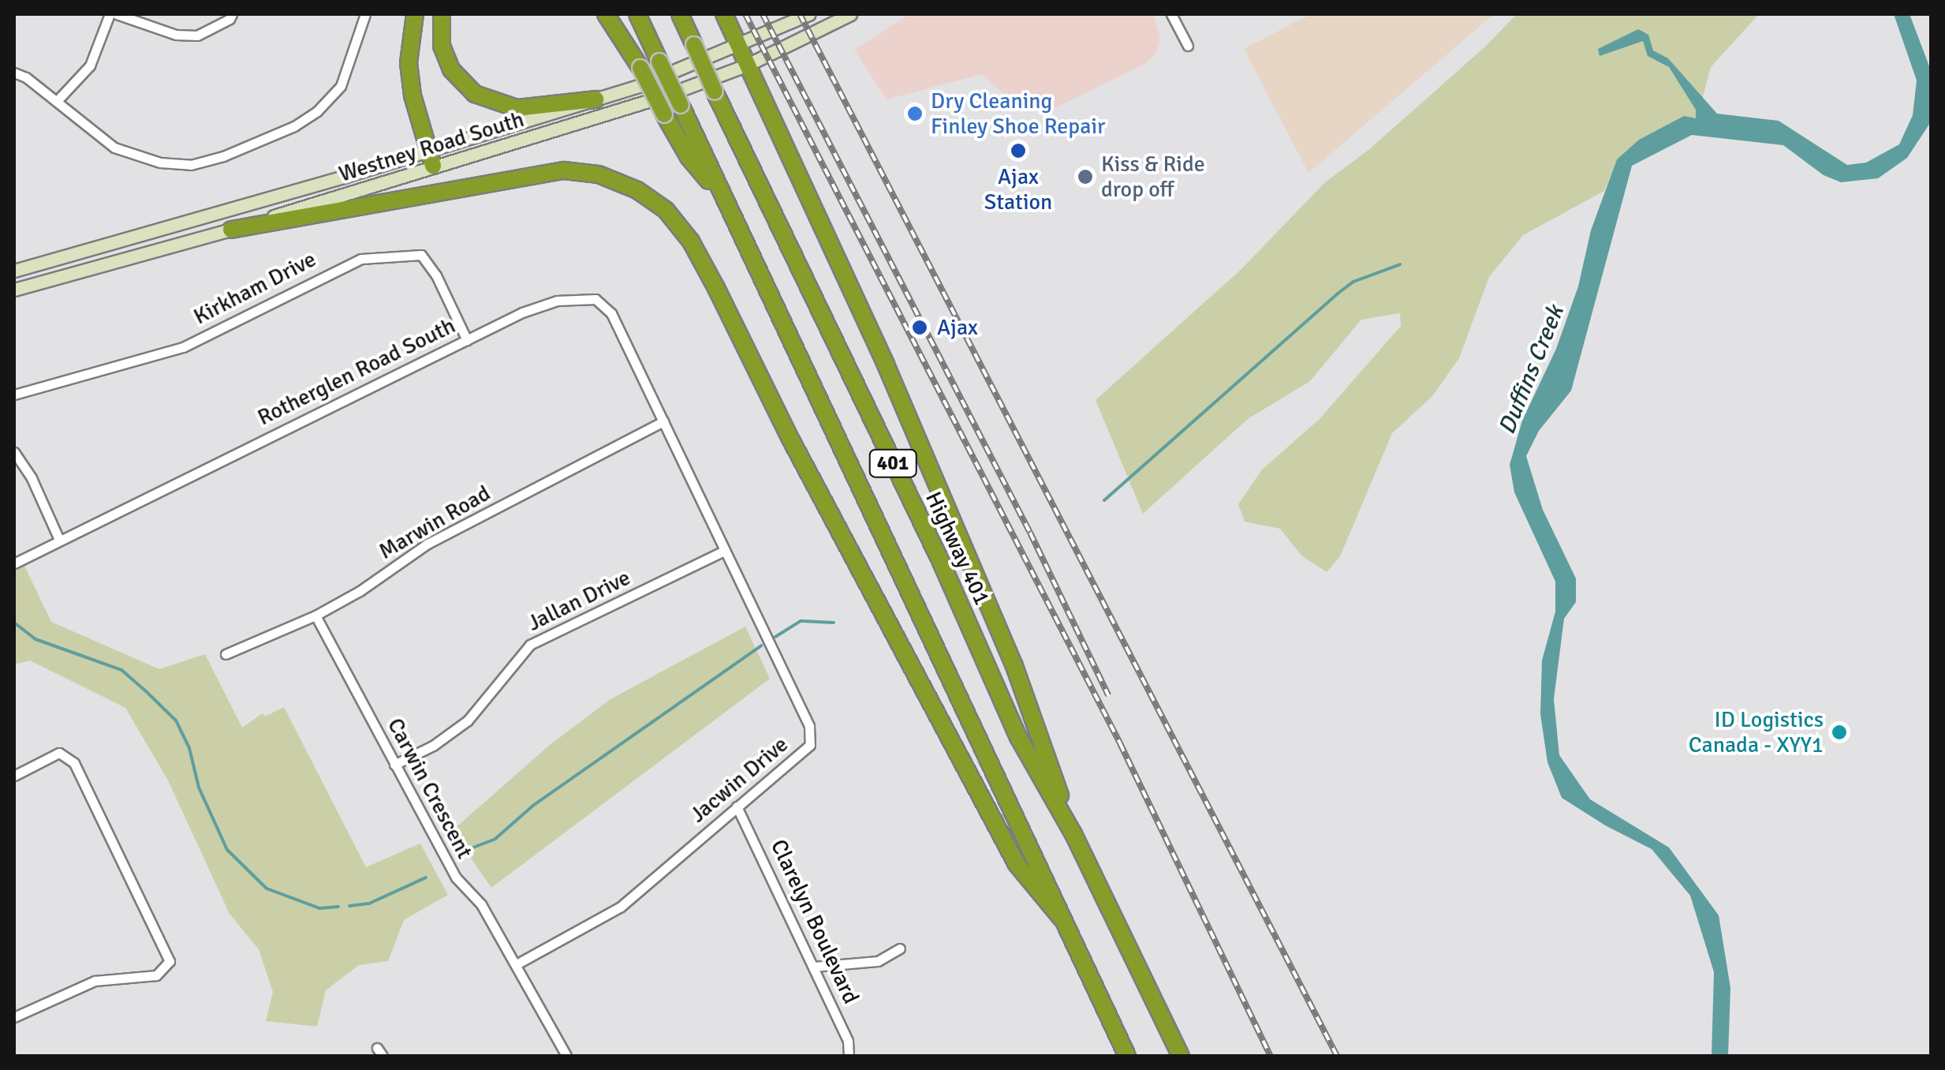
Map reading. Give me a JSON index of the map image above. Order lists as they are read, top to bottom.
{
  "streets": {
    "highway": ["401", "Highway 401"],
    "main road": ["Westney Road South"],
    "street": [
      "Kirkham Drive",
      "Rotherglen Road South",
      "Marwin Road",
      "Jallan Drive",
      "Jacwin Drive",
      "Carwin Crescent",
      "Clarelyn Boulevard"
    ]
  },
  "crossings": [
    ["Kirkham Drive", "Rotherglen Road South"],
    ["Rotherglen Road South", "Marwin Road"],
    ["Rotherglen Road South", "Jacwin Drive"],
    ["Marwin Road", "Jacwin Drive"],
    ["Marwin Road", "Carwin Crescent"],
    ["Jallan Drive", "Jacwin Drive"],
    ["Jallan Drive", "Carwin Crescent"],
    ["Jacwin Drive", "Carwin Crescent"],
    ["Jacwin Drive", "Clarelyn Boulevard"]
  ],
  "water": ["Duffins Creek"],
  "places": [
    "Dry Cleaning Finley Shoe Repair",
    "Ajax Station",
    "Kiss & Ride drop off",
    "Ajax",
    "ID Logistics Canada - XYY1"
  ]
}
